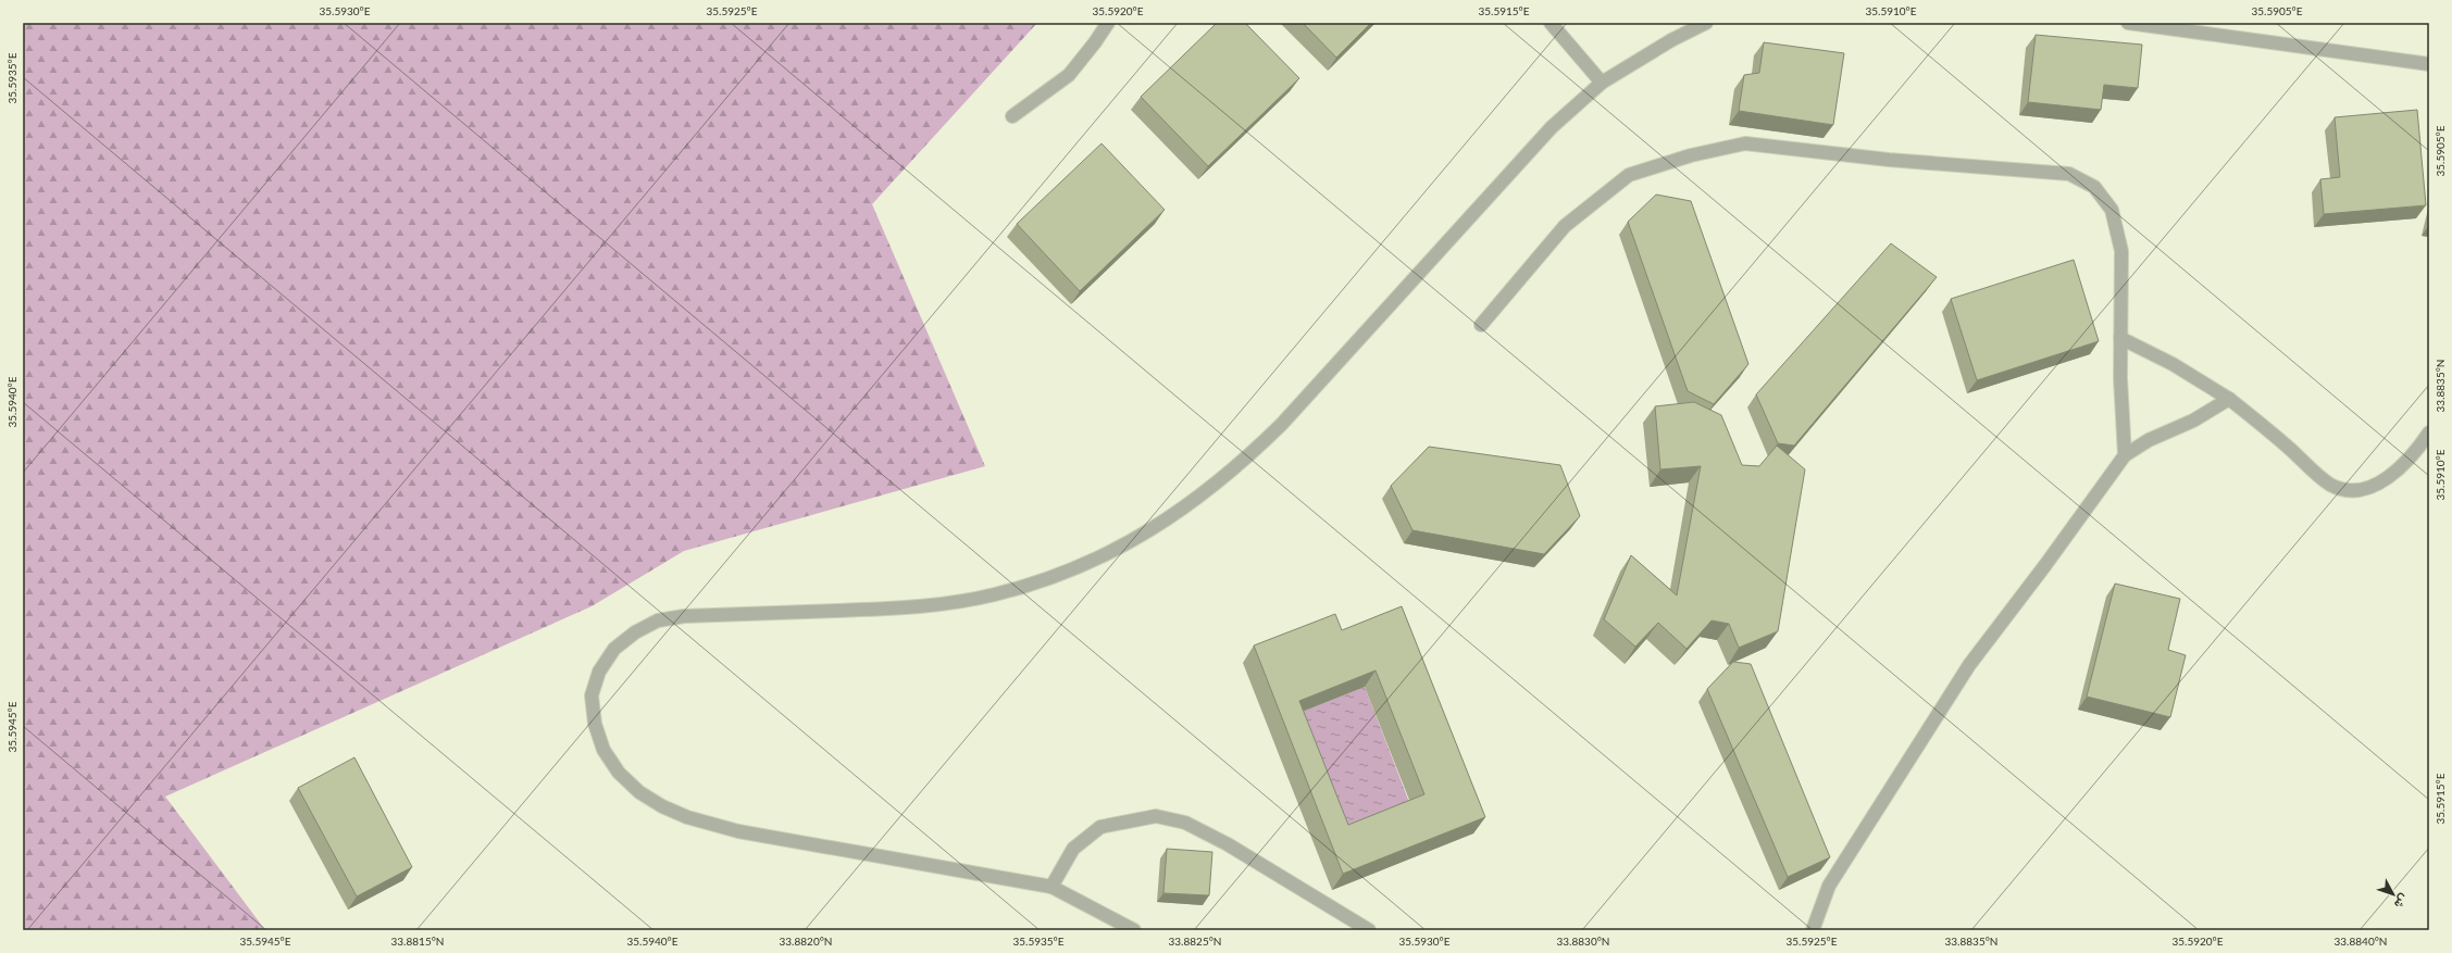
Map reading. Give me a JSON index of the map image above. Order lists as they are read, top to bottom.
{
  "north": "bottom right",
  "coordinates": [
    "35.5930°E",
    "35.5925°E",
    "35.5920°E",
    "35.5915°E",
    "35.5910°E",
    "35.5905°E",
    "35.5935°E",
    "33.8835°N",
    "35.5940°E",
    "35.5945°E",
    "33.8815°N",
    "33.8820°N",
    "33.8825°N",
    "33.8830°N",
    "33.8840°N"
  ]
}
